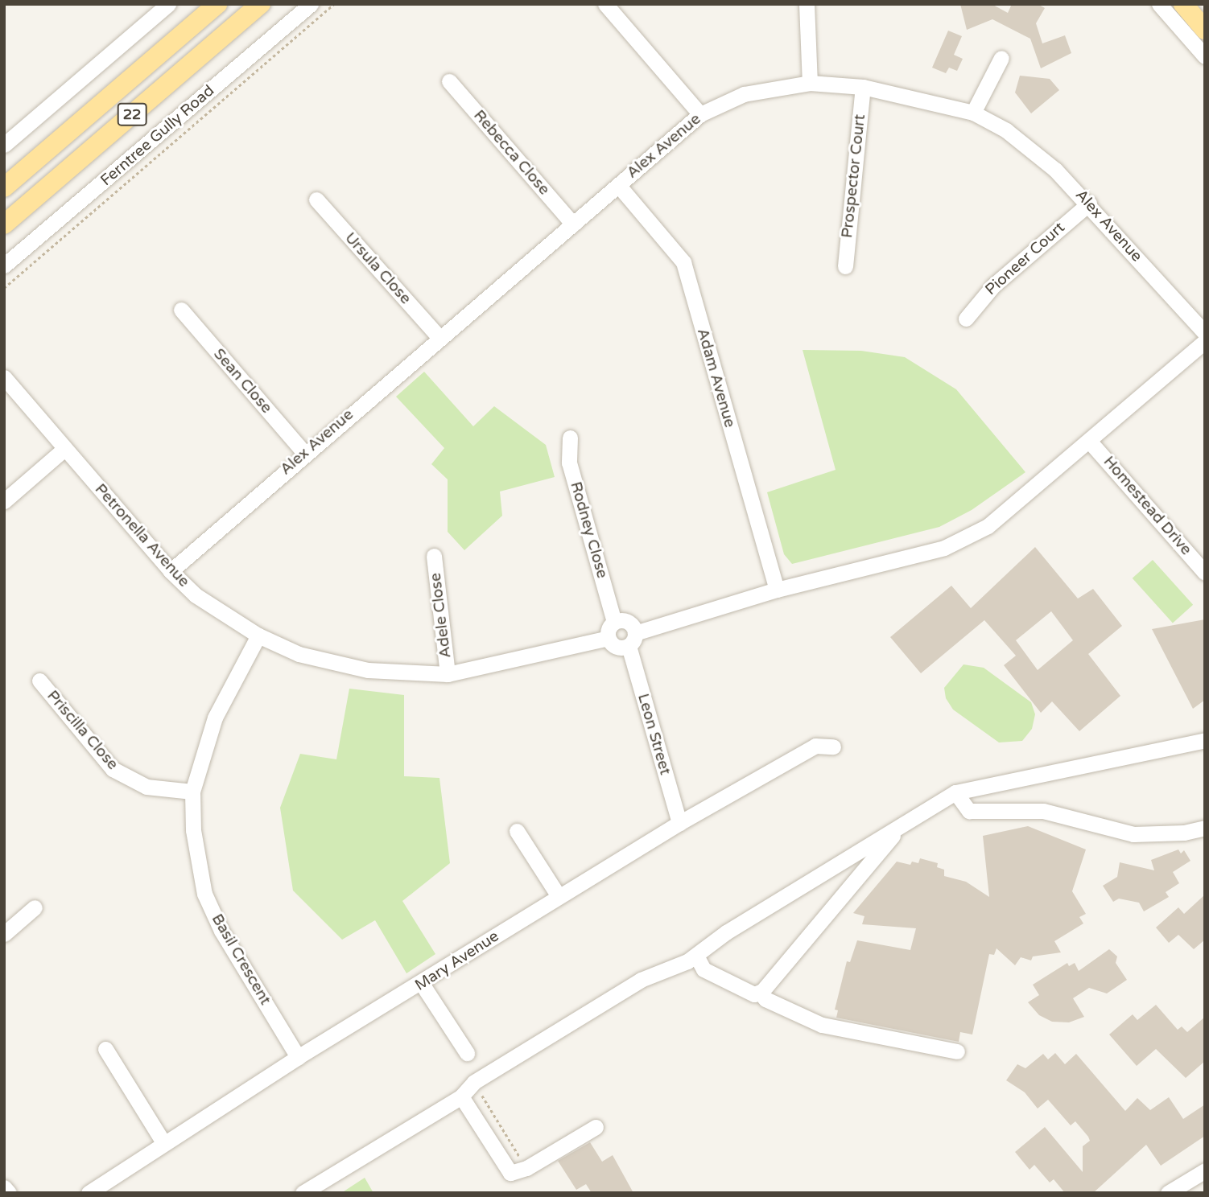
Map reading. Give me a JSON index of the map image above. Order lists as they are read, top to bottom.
{
  "streets": {
    "main road": ["22"],
    "street": [
      "Ferntree Gully Road",
      "Alex Avenue",
      "Rebecca Close",
      "Prospector Court",
      "Pioneer Court",
      "Ursula Close",
      "Adam Avenue",
      "Sean Close",
      "Homestead Drive",
      "Rodney Close",
      "Petronella Avenue",
      "Adele Close",
      "Priscilla Close",
      "Leon Street",
      "Basil Crescent",
      "Mary Avenue"
    ]
  },
  "crossings": [
    ["Alex Avenue", "Rebecca Close"],
    ["Alex Avenue", "Prospector Court"],
    ["Alex Avenue", "Pioneer Court"],
    ["Alex Avenue", "Ursula Close"],
    ["Alex Avenue", "Adam Avenue"],
    ["Alex Avenue", "Sean Close"],
    ["Alex Avenue", "Petronella Avenue"],
    ["Petronella Avenue", "Adele Close"],
    ["Petronella Avenue", "Basil Crescent"],
    ["Priscilla Close", "Basil Crescent"],
    ["Leon Street", "Mary Avenue"],
    ["Basil Crescent", "Mary Avenue"]
  ]
}
